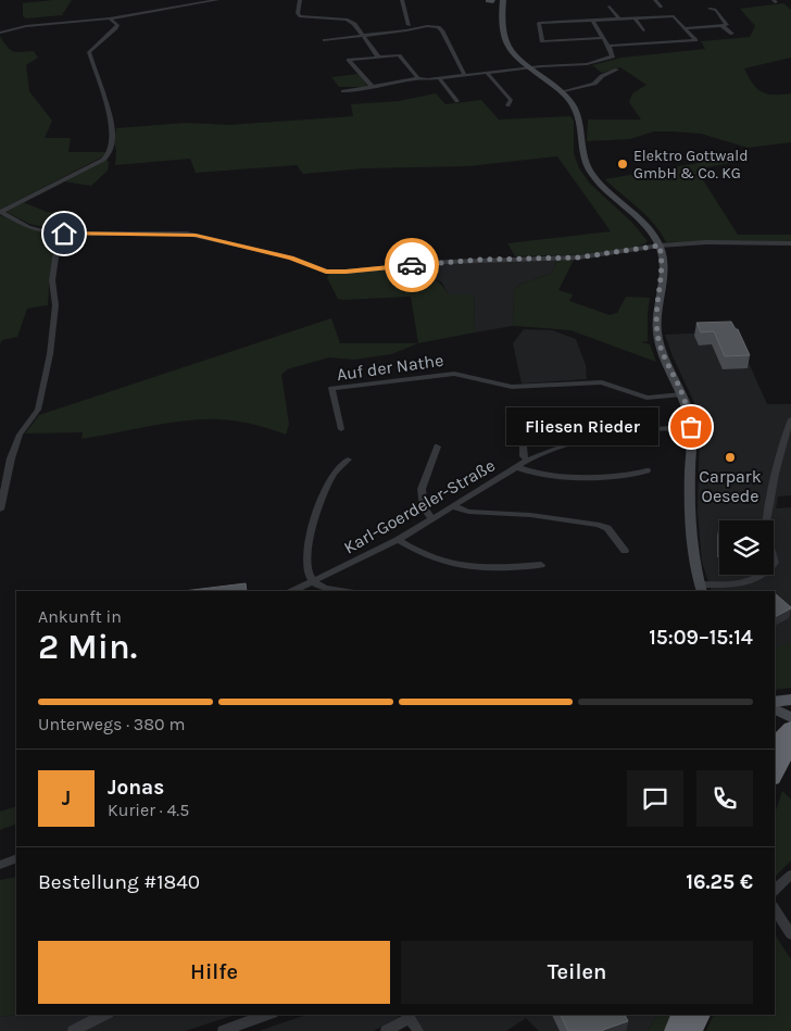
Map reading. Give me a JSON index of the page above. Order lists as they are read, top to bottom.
{
  "streets": {
    "street": ["Auf der Nathe", "Karl-Goerdeler-Straße"]
  },
  "places": ["Elektro Gottwald GmbH & Co. KG", "Fliesen Rieder", "Carpark Oesede"],
  "page": {
    "bubble": "Fliesen Rieder",
    "heading": ["2 Min.", "Ankunft in", "15:09–15:14"],
    "panel": [
      "Jonas",
      "Kurier · 4.5",
      "Bestellung #1840",
      "16.25 €"
    ],
    "bar": "Unterwegs · 380 m",
    "round": "J",
    "buttons": ["Hilfe", "Teilen"]
  }
}
